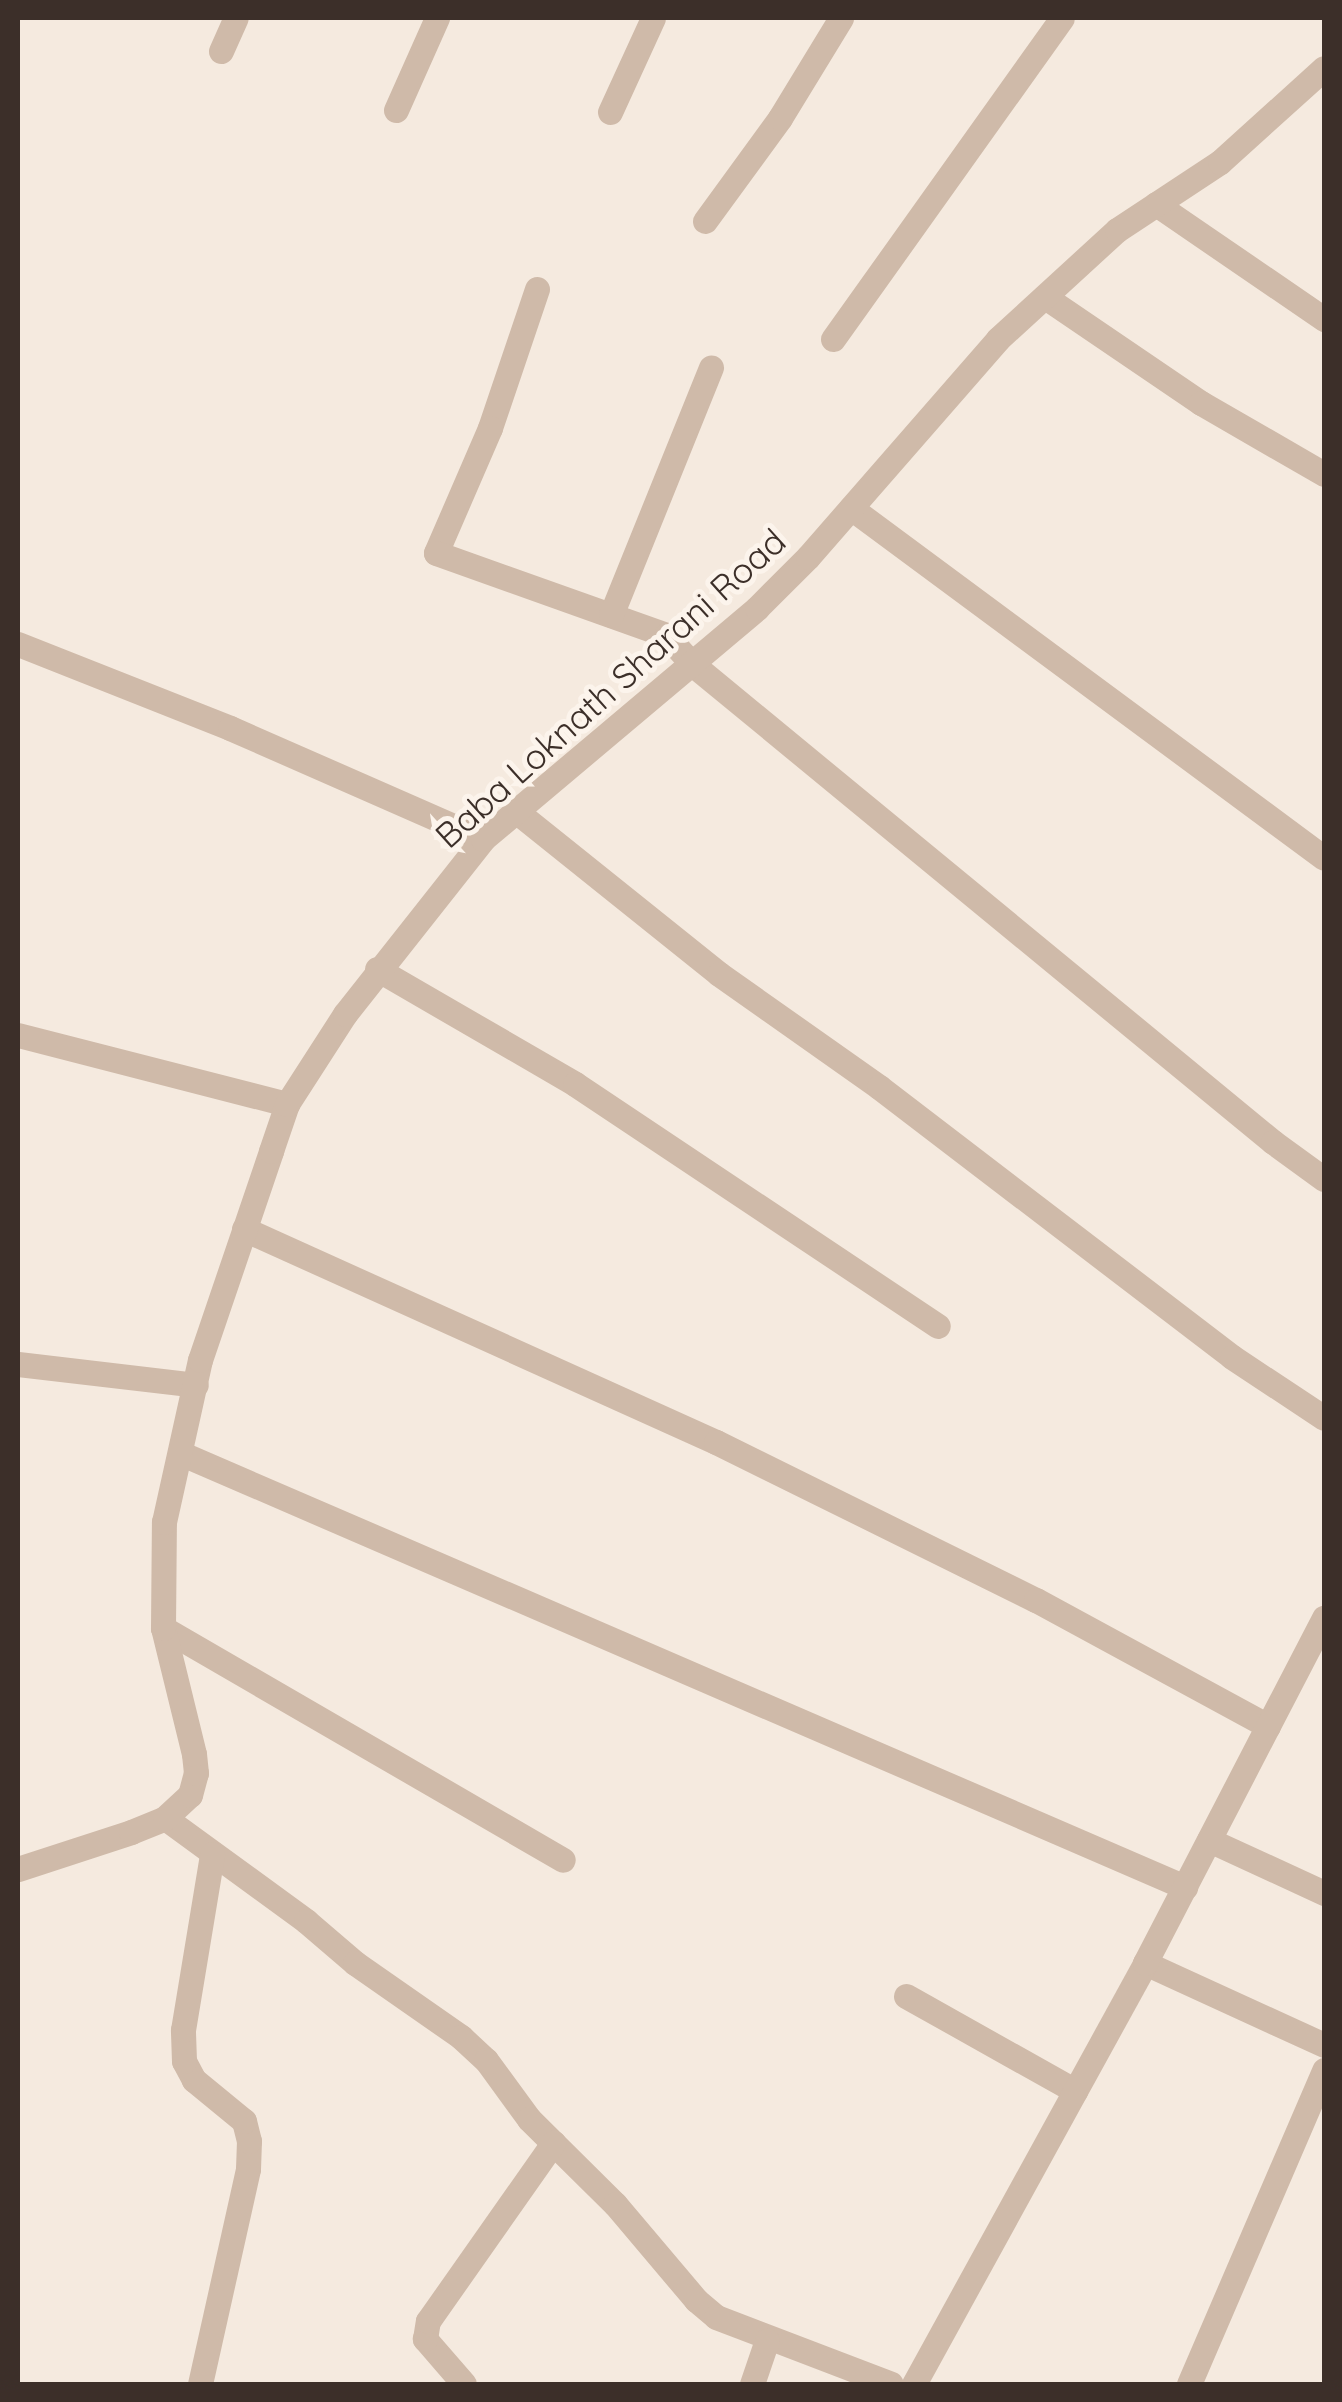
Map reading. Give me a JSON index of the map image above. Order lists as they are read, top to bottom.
{
  "streets": {
    "street": ["Baba Loknath Sharani Road"]
  }
}
